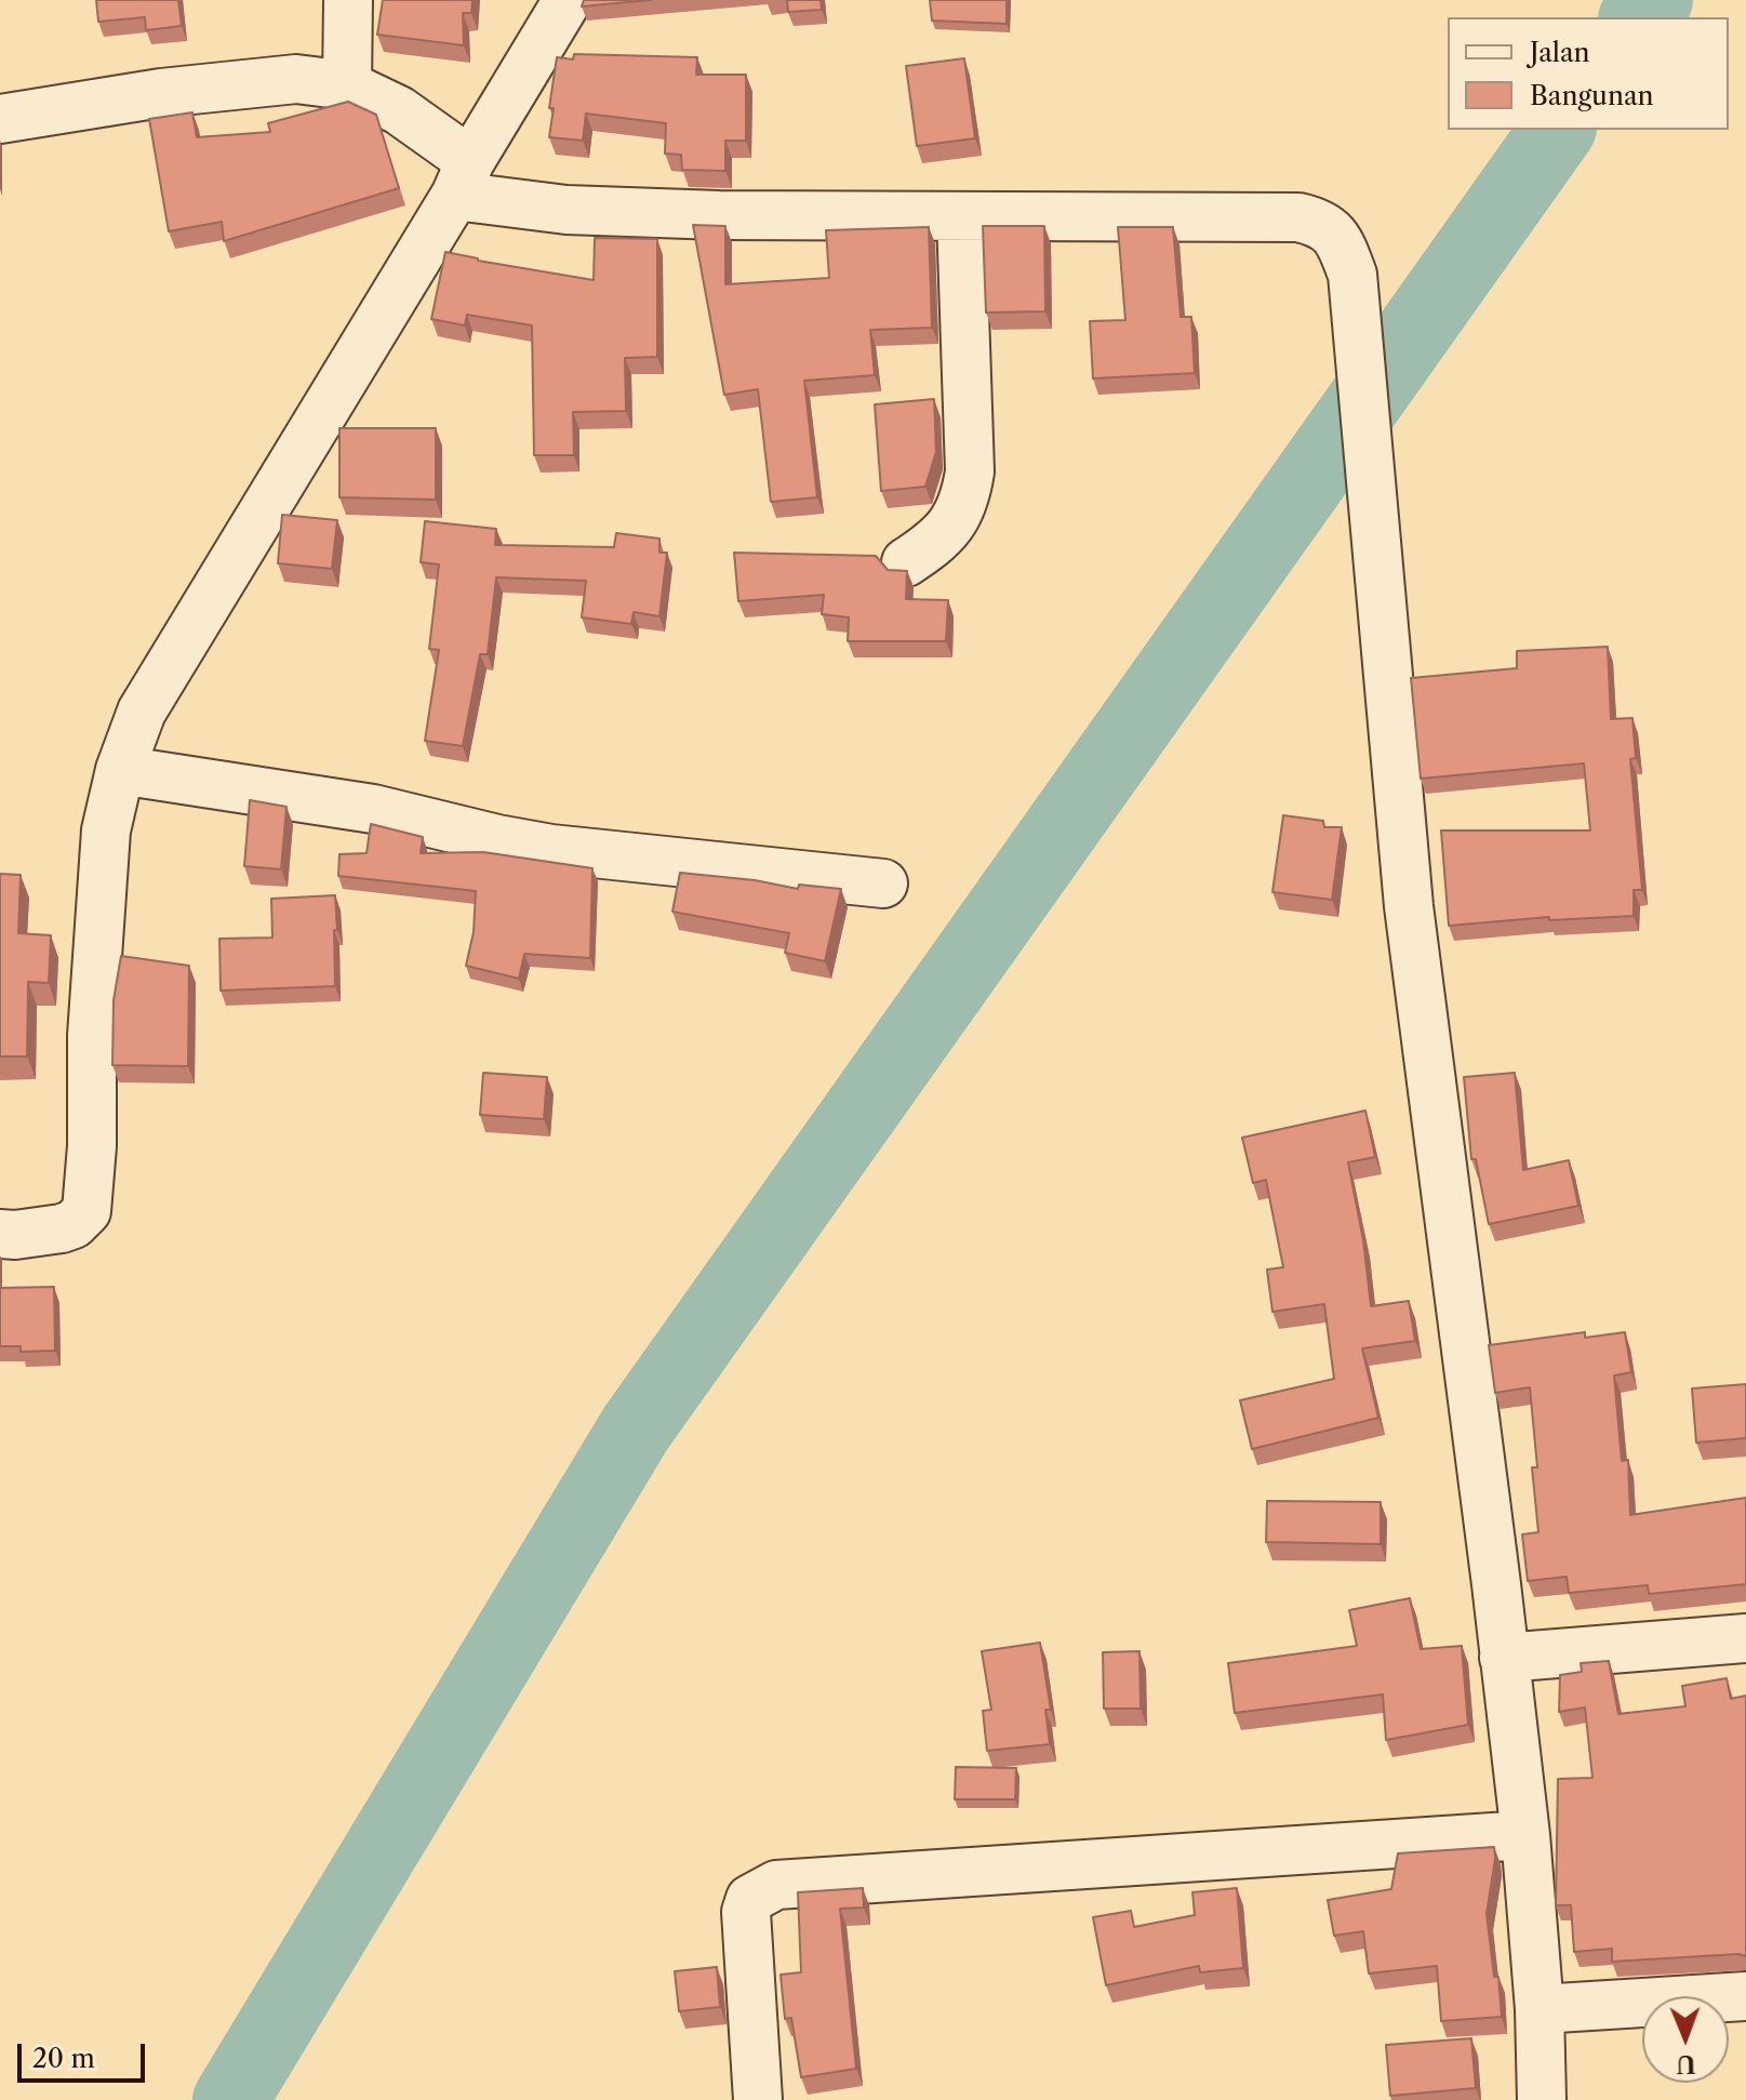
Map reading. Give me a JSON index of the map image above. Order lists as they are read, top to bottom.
{
  "legend": ["Jalan", "Bangunan"],
  "scale_bar": "20 m",
  "north": "bottom"
}
